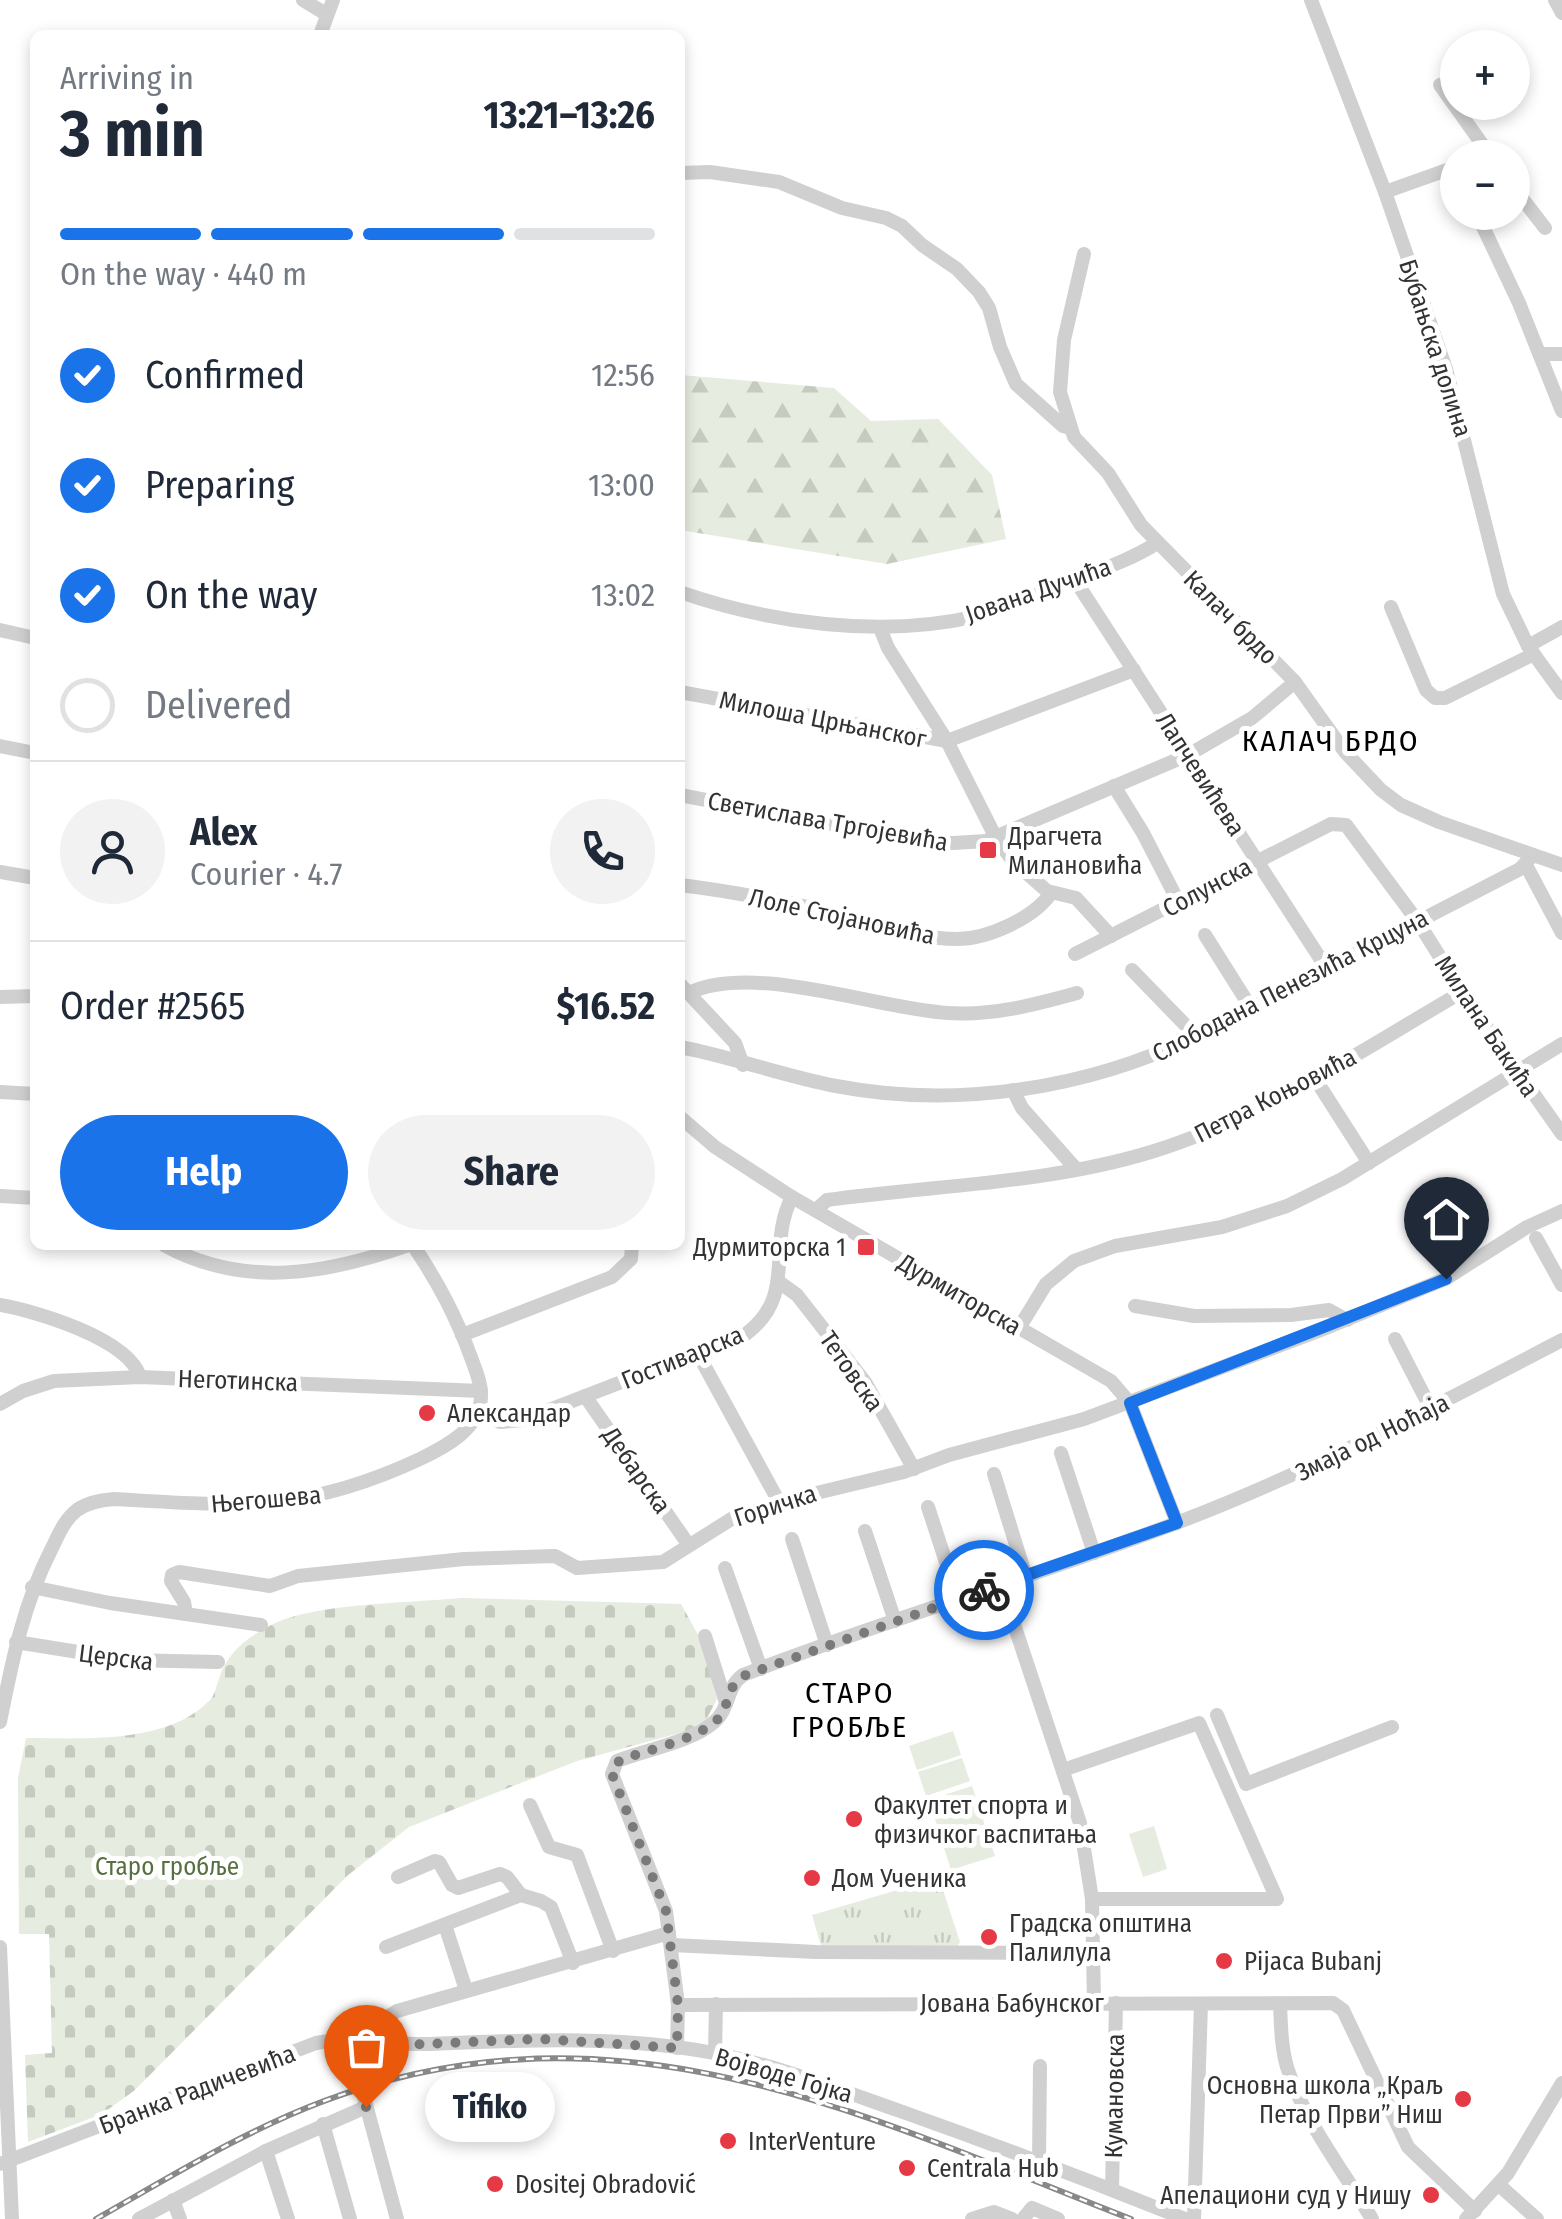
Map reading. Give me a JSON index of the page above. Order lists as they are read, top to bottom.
{
  "streets": {
    "street": [
      "Бубањска долина",
      "Јована Дучића",
      "Калач брдо",
      "Милоша Црњанског",
      "Лапчевићева",
      "Светислава Тргојевића",
      "Солунска",
      "Лоле Стојановића",
      "Слободана Пенезића Крцуна",
      "Милана Бакића",
      "Петра Коњовића",
      "Дурмиторска",
      "Гостиварска",
      "Тетовска",
      "Неготинска",
      "Змаја од Ноћаја",
      "Дебарска",
      "Његошева",
      "Горичка",
      "Церска",
      "Јована Бабунског",
      "Војводе Гојка",
      "Бранка Радичевића",
      "Кумановска"
    ]
  },
  "crossings": [
    ["Јована Дучића", "Калач брдо"],
    ["Јована Дучића", "Лапчевићева"],
    ["Калач брдо", "Светислава Тргојевића"],
    ["Калач брдо", "Слободана Пенезића Крцуна"],
    ["Милоша Црњанског", "Лапчевићева"],
    ["Лапчевићева", "Светислава Тргојевића"],
    ["Лапчевићева", "Солунска"],
    ["Лапчевићева", "Слободана Пенезића Крцуна"],
    ["Солунска", "Милана Бакића"],
    ["Слободана Пенезића Крцуна", "Милана Бакића"],
    ["Милана Бакића", "Петра Коњовића"],
    ["Петра Коњовића", "Дурмиторска"],
    ["Дурмиторска", "Гостиварска"],
    ["Дурмиторска", "Змаја од Ноћаја"],
    ["Дурмиторска", "Горичка"],
    ["Гостиварска", "Тетовска"],
    ["Гостиварска", "Дебарска"],
    ["Гостиварска", "Његошева"],
    ["Тетовска", "Горичка"],
    ["Дебарска", "Горичка"],
    ["Његошева", "Церска"],
    ["Јована Бабунског", "Кумановска"],
    ["Војводе Гојка", "Бранка Радичевића"],
    ["Војводе Гојка", "Кумановска"]
  ],
  "districts": ["КАЛАЧ БРДО", "СТАРО ГРОБЉЕ"],
  "parks": ["Старо гробље"],
  "places": {
    "transit": ["Драгчета Милановића", "Дурмиторска 1"],
    "other": [
      "Александар",
      "Факултет спорта и физичког васпитања",
      "Дом Ученика",
      "Градска општина Палилула",
      "Pijaca Bubanj",
      "Основна школа „Краљ Петар Први” Ниш",
      "Tifiko",
      "InterVenture",
      "Centrala Hub",
      "Dositej Obradović",
      "Апелациони суд у Нишу"
    ]
  },
  "page": {
    "map_buttons": ["+", "−"],
    "heading": ["3 min", "Arriving in", "13:21–13:26"],
    "panel": [
      "Alex",
      "Courier · 4.7",
      "Order #2565",
      "$16.52"
    ],
    "bar": "On the way · 440 m",
    "list": [
      ["Confirmed", "12:56"],
      ["Preparing", "13:00"],
      ["On the way", "13:02"],
      "Delivered"
    ],
    "buttons": ["Help", "Share"],
    "bubble": "Tifiko"
  }
}
